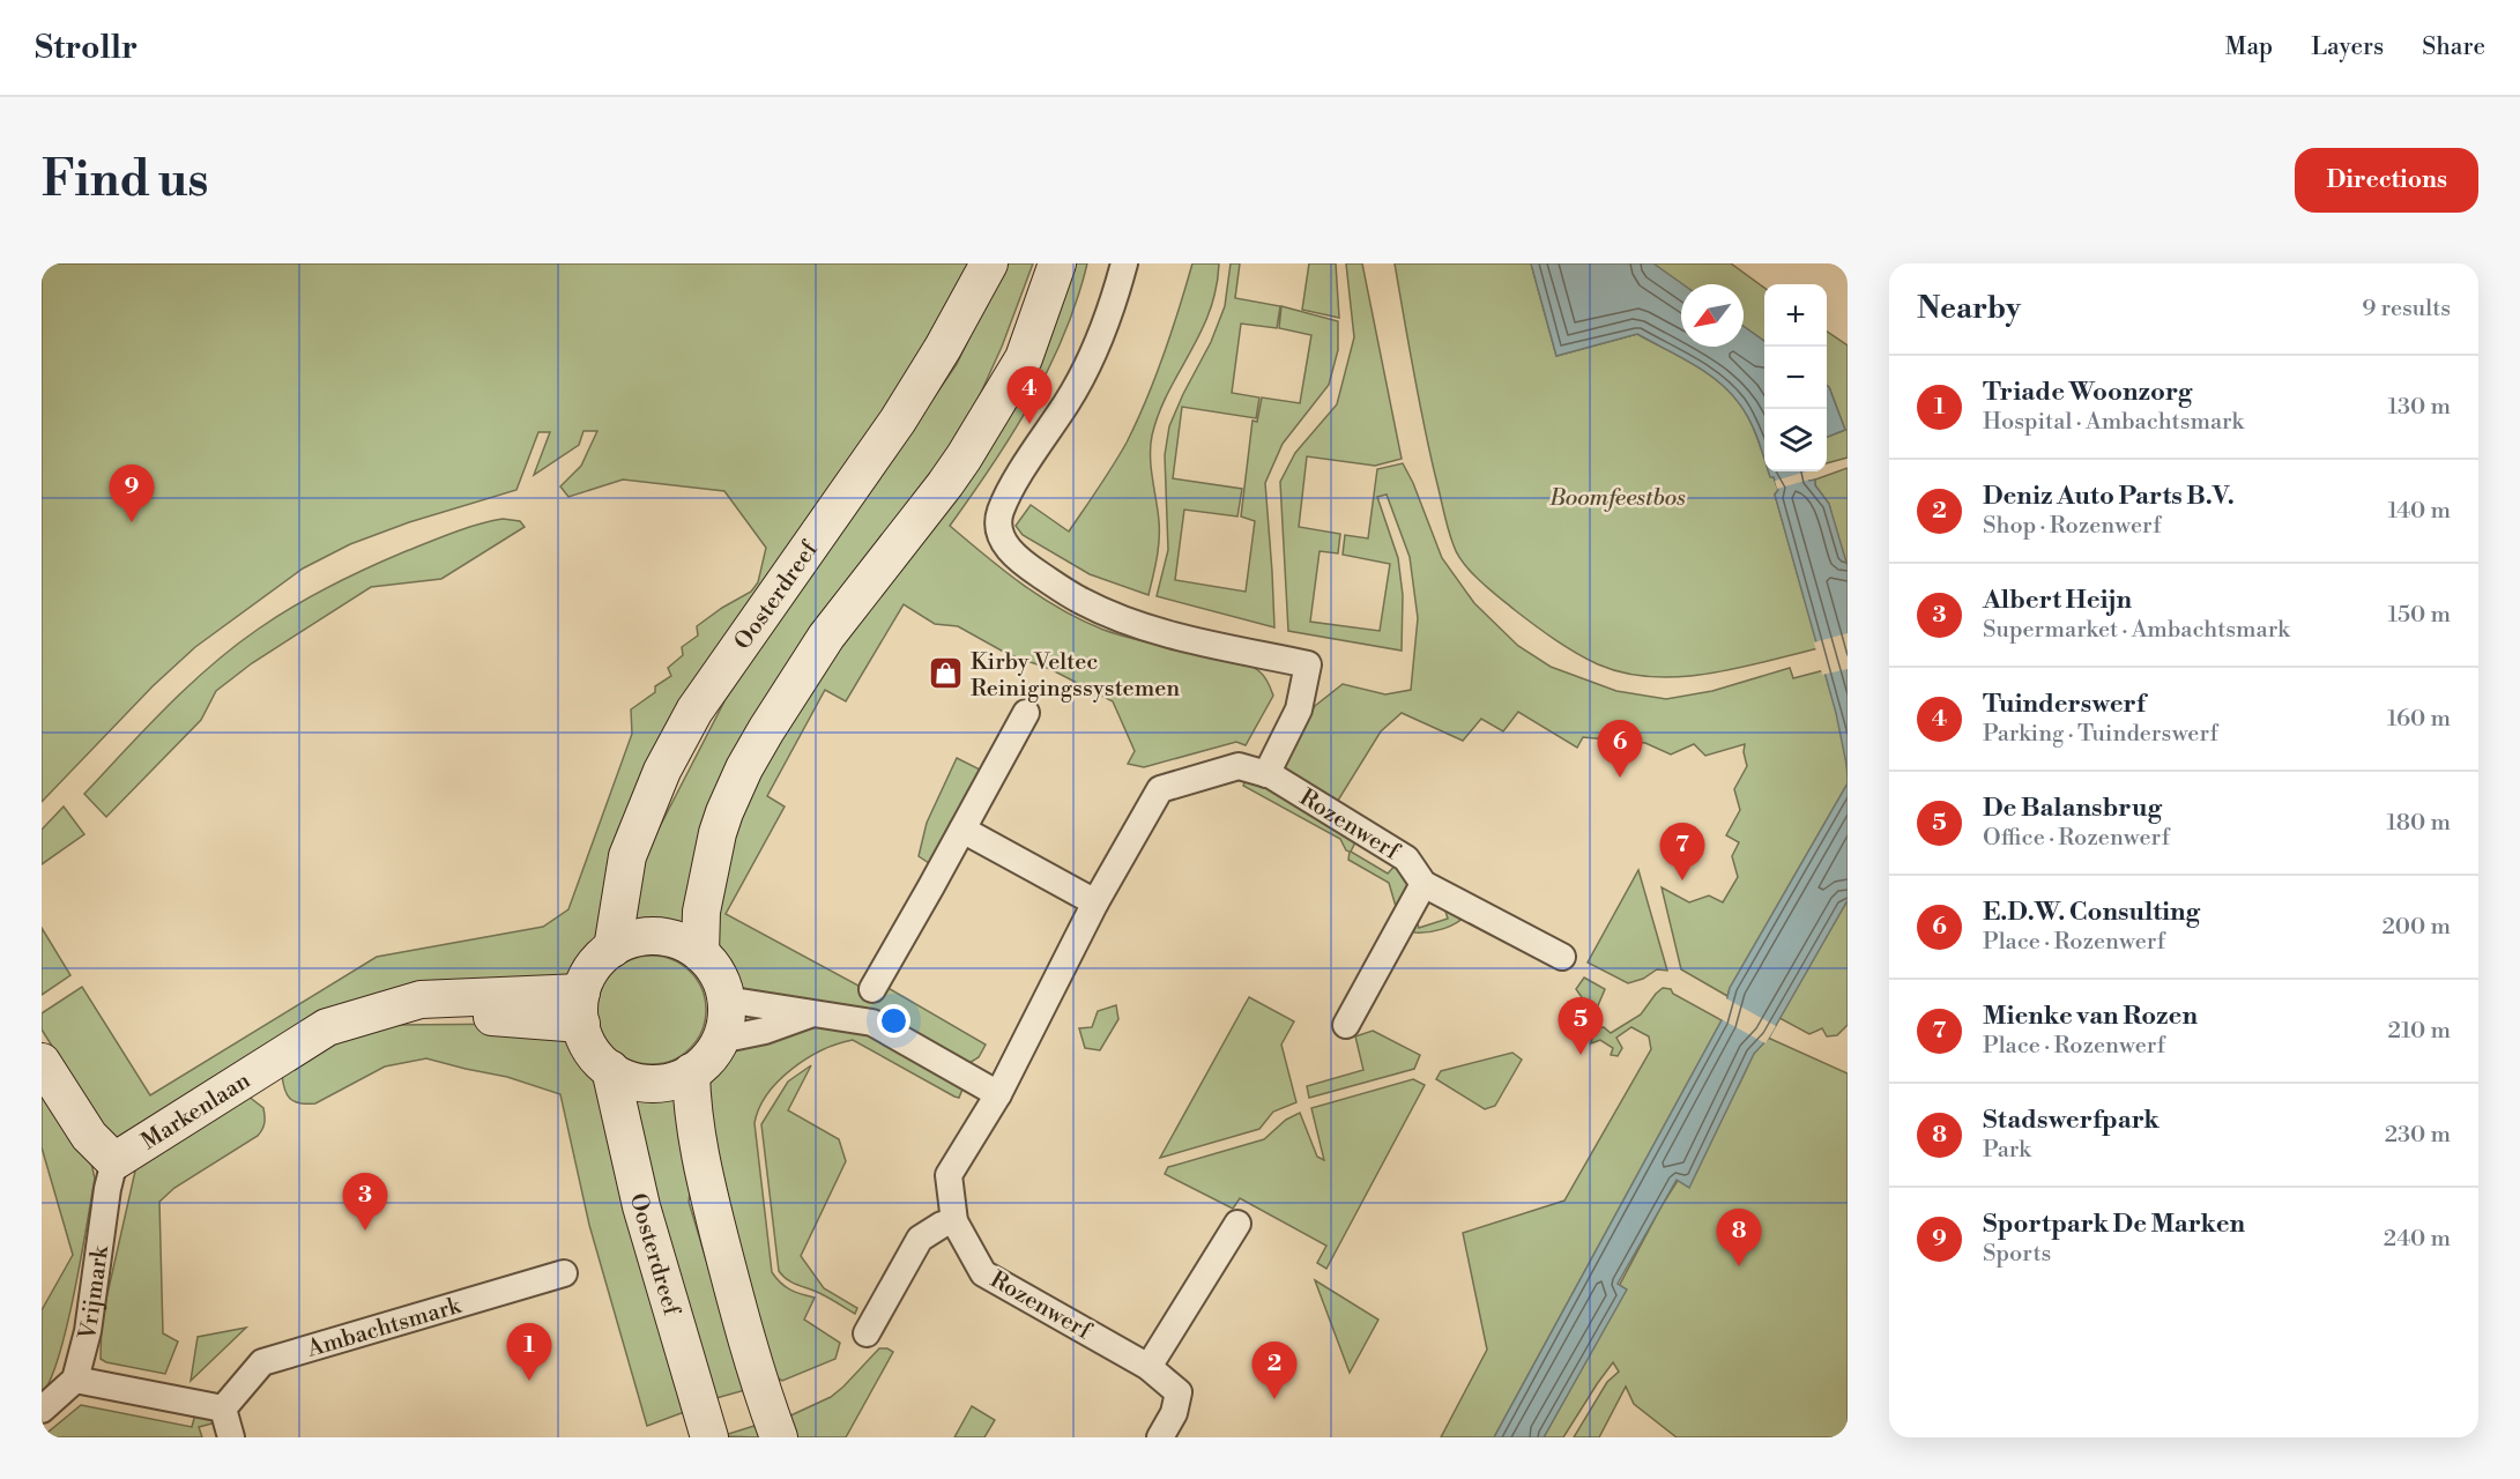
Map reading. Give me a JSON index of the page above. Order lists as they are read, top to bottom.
{
  "streets": {
    "main road": ["Oosterdreef", "Markenlaan"],
    "street": ["Rozenwerf", "Vrijmark", "Ambachtsmark"]
  },
  "crossings": [
    ["Oosterdreef", "Markenlaan"],
    ["Markenlaan", "Vrijmark"]
  ],
  "parks": ["Boomfeestbos"],
  "places": {
    "shop": ["Kirby Veltec Reinigingssystemen"]
  },
  "north": "bottom left",
  "page": {
    "header": "Strollr",
    "nav": ["Map", "Layers", "Share"],
    "buttons": "Directions",
    "title": "Find us",
    "heading": ["Nearby", "9 results"],
    "map_buttons": ["+", "−"],
    "list": [
      {
        "mark": "1",
        "name": "Triade Woonzorg",
        "note": "Hospital · Ambachtsmark",
        "value": "130 m"
      },
      {
        "mark": "2",
        "name": "Deniz Auto Parts B.V.",
        "note": "Shop · Rozenwerf",
        "value": "140 m"
      },
      {
        "mark": "3",
        "name": "Albert Heijn",
        "note": "Supermarket · Ambachtsmark",
        "value": "150 m"
      },
      {
        "mark": "4",
        "name": "Tuinderswerf",
        "note": "Parking · Tuinderswerf",
        "value": "160 m"
      },
      {
        "mark": "5",
        "name": "De Balansbrug",
        "note": "Office · Rozenwerf",
        "value": "180 m"
      },
      {
        "mark": "6",
        "name": "E.D.W. Consulting",
        "note": "Place · Rozenwerf",
        "value": "200 m"
      },
      {
        "mark": "7",
        "name": "Mienke van Rozen",
        "note": "Place · Rozenwerf",
        "value": "210 m"
      },
      {
        "mark": "8",
        "name": "Stadswerfpark",
        "note": "Park",
        "value": "230 m"
      },
      {
        "mark": "9",
        "name": "Sportpark De Marken",
        "note": "Sports",
        "value": "240 m"
      }
    ],
    "pins": [
      "4",
      "9",
      "6",
      "7",
      "5",
      "3",
      "8",
      "1",
      "2"
    ]
  }
}
